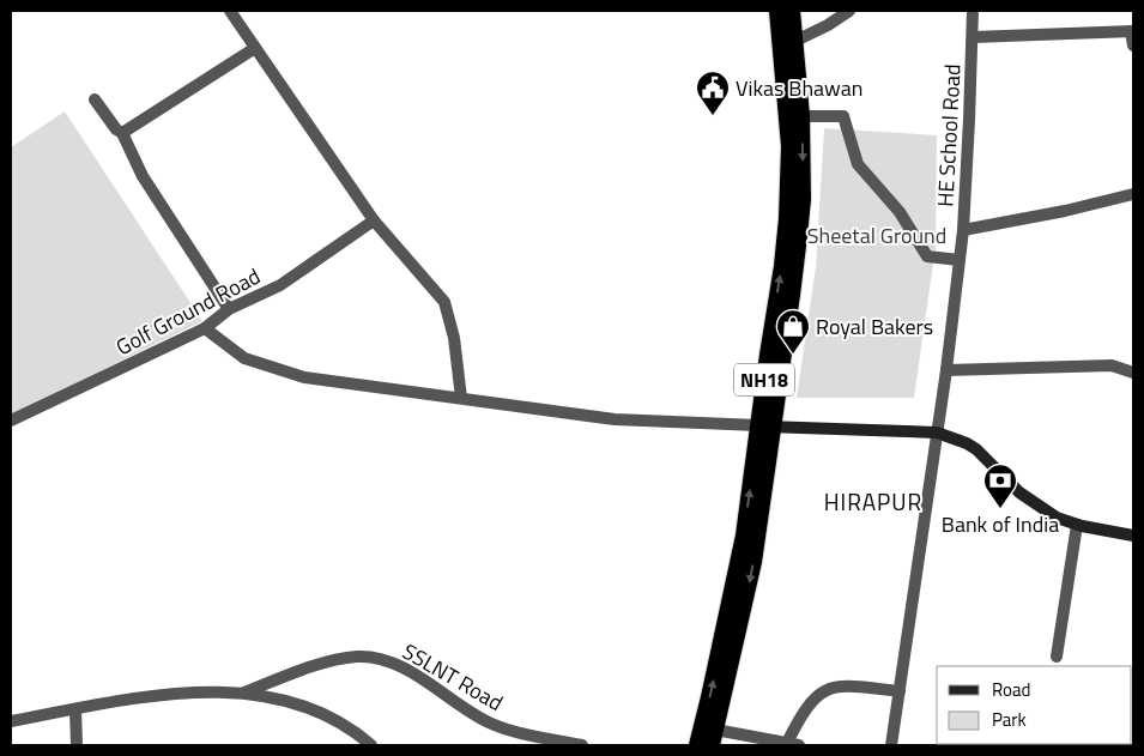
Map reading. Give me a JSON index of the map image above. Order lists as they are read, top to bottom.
{
  "streets": {
    "highway": ["NH18"],
    "street": ["HE School Road", "Golf Ground Road", "SSLNT Road"]
  },
  "districts": ["HIRAPUR"],
  "parks": ["Sheetal Ground"],
  "places": {
    "public building": ["Vikas Bhawan"],
    "shop": ["Royal Bakers"],
    "bank": ["Bank of India"]
  },
  "legend": ["Road", "Park"]
}
